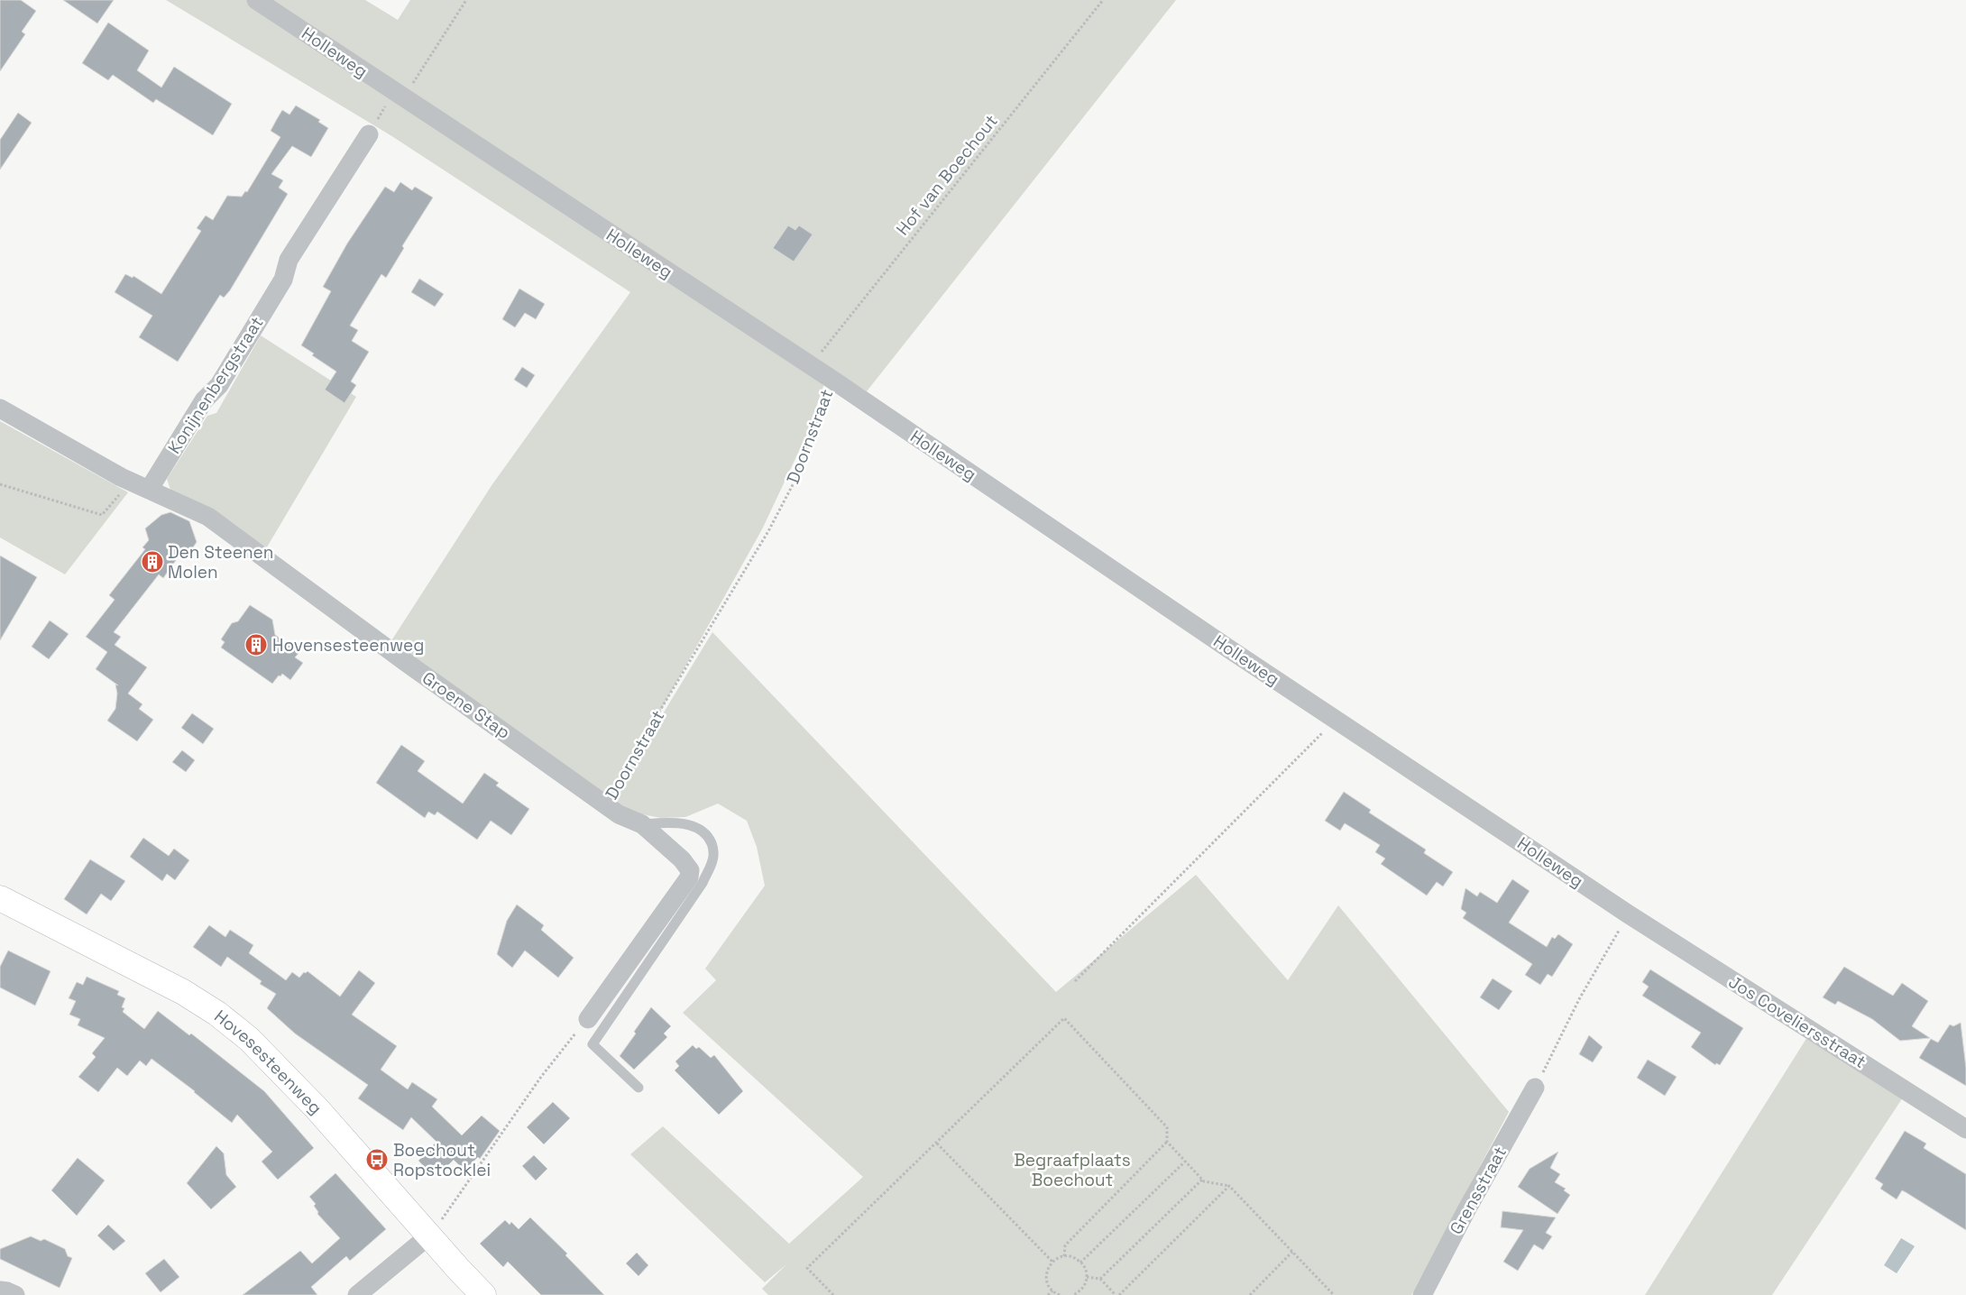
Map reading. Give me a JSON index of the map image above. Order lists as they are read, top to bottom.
{
  "streets": {
    "street": [
      "Holleweg",
      "Konijnenbergstraat",
      "Doornstraat",
      "Groene Stap",
      "Jos Coveliersstraat",
      "Hovesesteenweg",
      "Grensstraat"
    ],
    "path": ["Hof van Boechout"]
  },
  "crossings": [
    ["Holleweg", "Hof van Boechout"],
    ["Holleweg", "Doornstraat"],
    ["Holleweg", "Jos Coveliersstraat"],
    ["Konijnenbergstraat", "Groene Stap"],
    ["Doornstraat", "Groene Stap"]
  ],
  "parks": ["Begraafplaats Boechout"],
  "places": {
    "building": ["Den Steenen Molen", "Hovensesteenweg"],
    "bus stop": ["Boechout Ropstocklei"]
  }
}
